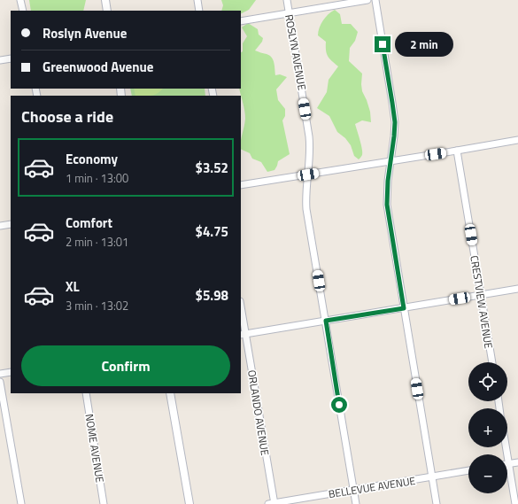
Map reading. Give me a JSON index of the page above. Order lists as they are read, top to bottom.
{
  "streets": {
    "street": [
      "ROSLYN AVENUE",
      "CRESTVIEW AVENUE",
      "ORLANDO AVENUE",
      "NOME AVENUE",
      "BELLEVUE AVENUE"
    ]
  },
  "crossings": [
    ["ROSLYN AVENUE", "BELLEVUE AVENUE"],
    ["ORLANDO AVENUE", "BELLEVUE AVENUE"]
  ],
  "page": {
    "banner": ["Roslyn Avenue", "Greenwood Avenue"],
    "bubble": "2 min",
    "heading": "Choose a ride",
    "list": [
      {
        "name": "Economy",
        "note": "1 min · 13:00",
        "value": "$3.52"
      },
      {
        "name": "Comfort",
        "note": "2 min · 13:01",
        "value": "$4.75"
      },
      {
        "name": "XL",
        "note": "3 min · 13:02",
        "value": "$5.98"
      }
    ],
    "buttons": "Confirm",
    "map_buttons": ["+", "−"]
  }
}
